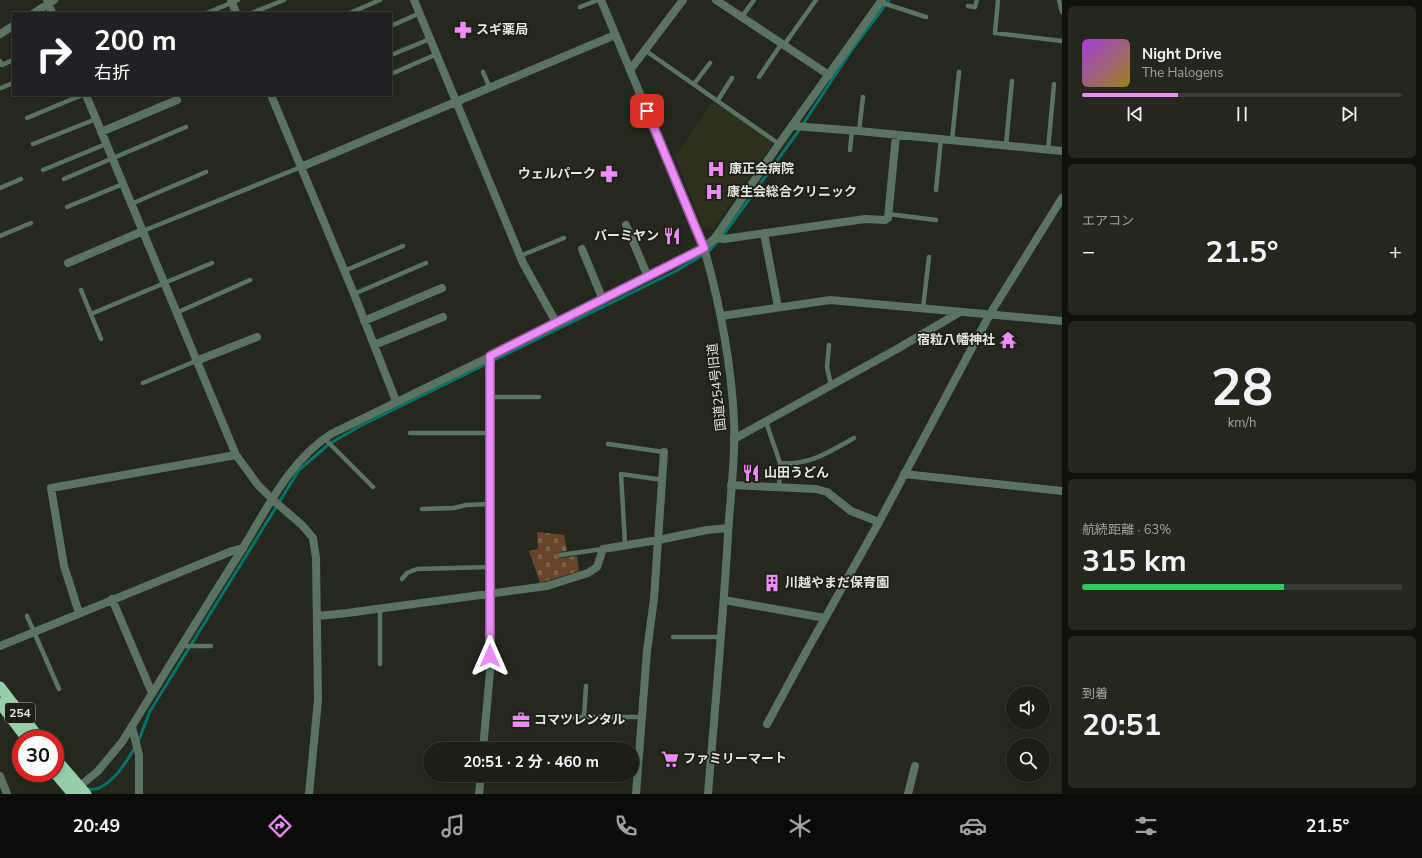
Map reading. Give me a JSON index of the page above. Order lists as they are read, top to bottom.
{
  "streets": {
    "highway": ["254"],
    "street": ["国道254号旧道"]
  },
  "places": {
    "pharmacy": ["スギ薬局", "ウェルパーク"],
    "hospital": ["康正会病院", "康生会総合クリニック"],
    "restaurant": ["バーミヤン", "山田うどん"],
    "temple": ["宿粒八幡神社"],
    "building": ["川越やまだ保育園"],
    "office": ["コマツレンタル"],
    "supermarket": ["ファミリーマート"]
  },
  "page": {
    "turn": ["200 m", "右折"],
    "song": ["Night Drive", "The Halogens"],
    "tile": [
      "エアコン",
      ["28", "km/h"],
      ["航続距離 · 63%", "315 km"],
      ["到着", "20:51"]
    ],
    "heat": ["−", "21.5°", "+"],
    "limit": "30",
    "trip": "20:51 · 2 分 · 460 m",
    "tabs": ["20:49", "21.5°"]
  }
}
